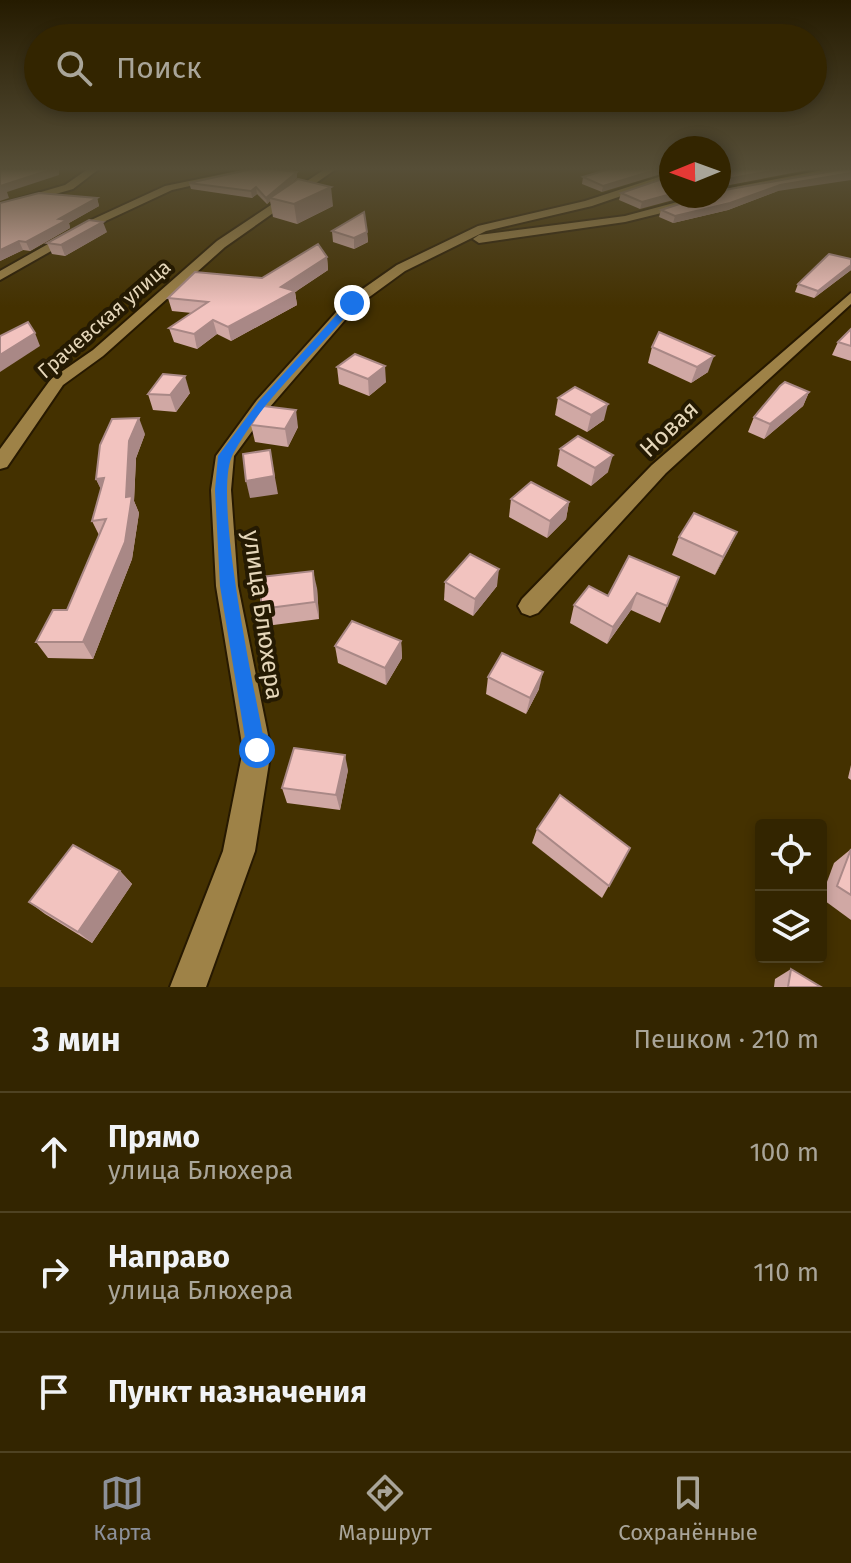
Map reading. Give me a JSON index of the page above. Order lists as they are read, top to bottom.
{
  "streets": {
    "street": ["Грачевская улица", "Новая", "улица Блюхера"]
  },
  "north": "left",
  "page": {
    "search": "Поиск",
    "heading": ["3 мин", "Пешком · 210 m"],
    "list": [
      ["Прямо", "улица Блюхера", "100 m"],
      ["Направо", "улица Блюхера", "110 m"],
      "Пункт назначения"
    ],
    "nav": ["Карта", "Маршрут", "Сохранённые"]
  }
}
